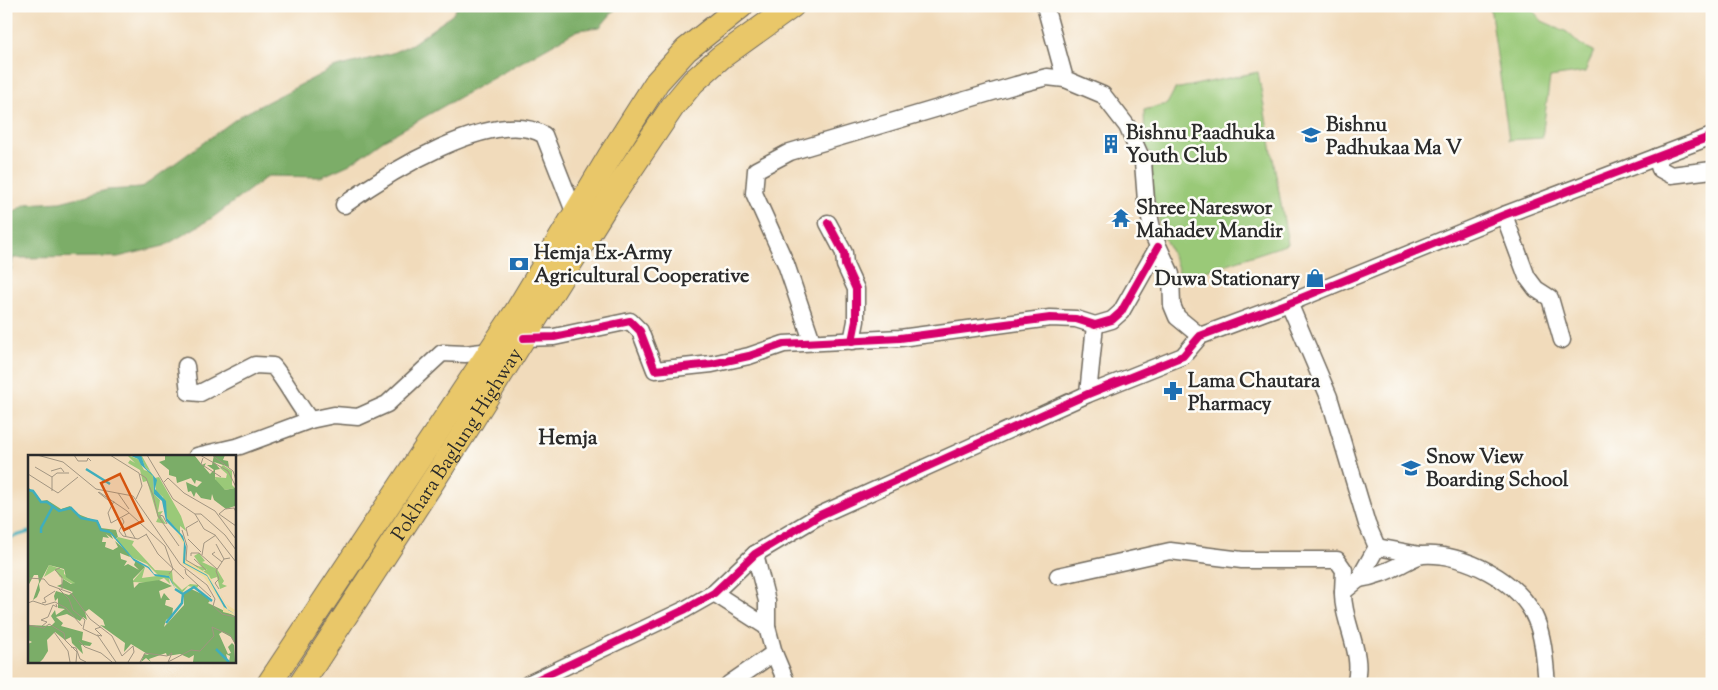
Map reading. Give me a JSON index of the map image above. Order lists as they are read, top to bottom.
{
  "streets": {
    "highway": ["Pokhara Baglung Highway"]
  },
  "districts": ["Hemja"],
  "places": {
    "school or university": ["Bishnu Padhukaa Ma V", "Snow View Boarding School"],
    "building": ["Bishnu Paadhuka Youth Club"],
    "temple": ["Shree Nareswor Mahadev Mandir"],
    "bank": ["Hemja Ex-Army Agricultural Cooperative"],
    "shop": ["Duwa Stationary"],
    "pharmacy": ["Lama Chautara Pharmacy"]
  }
}
